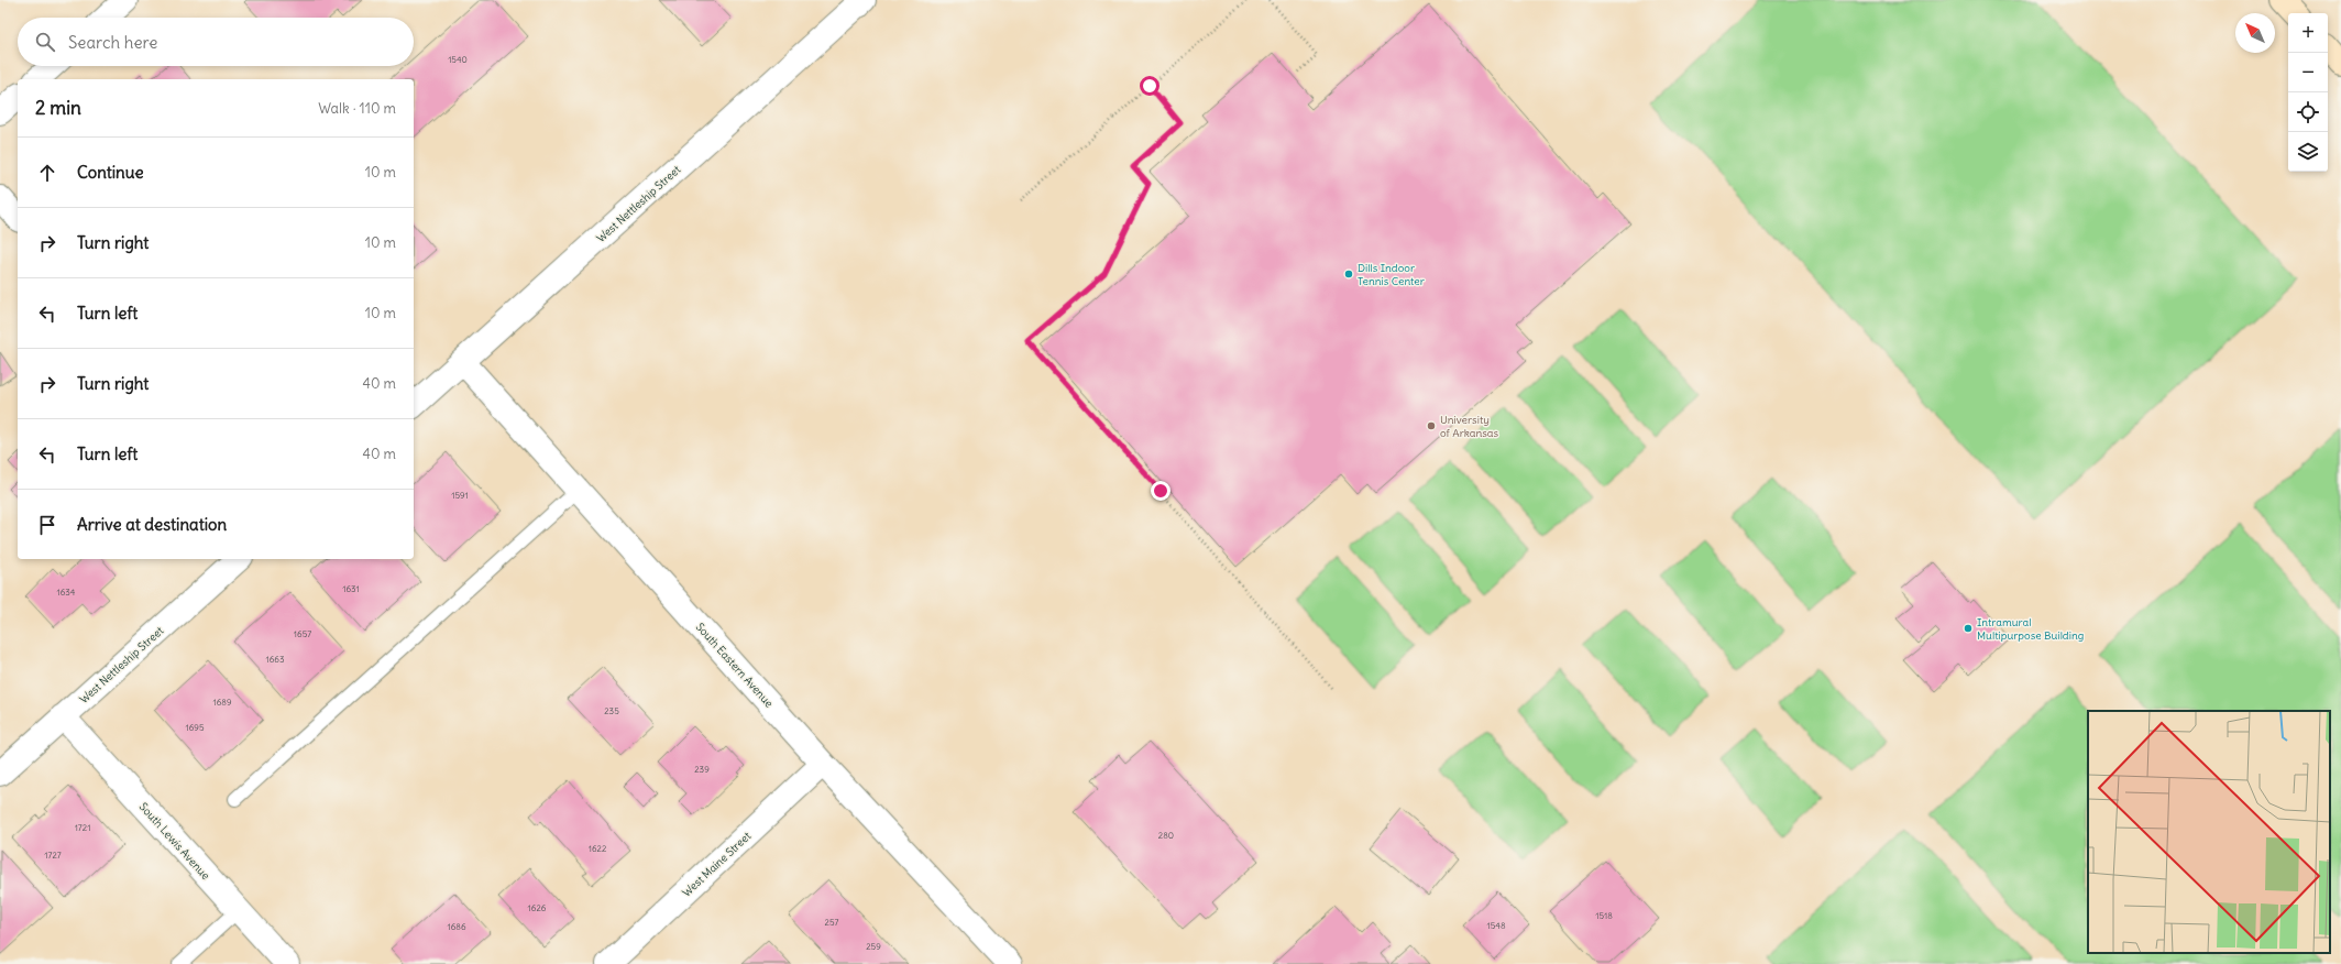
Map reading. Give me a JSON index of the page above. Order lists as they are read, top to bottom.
{
  "streets": {
    "street": [
      "West Nettleship Street",
      "South Eastern Avenue",
      "South Lewis Avenue",
      "West Maine Street"
    ]
  },
  "crossings": [
    ["West Nettleship Street", "South Eastern Avenue"],
    ["West Nettleship Street", "South Lewis Avenue"],
    ["South Eastern Avenue", "West Maine Street"]
  ],
  "places": ["Dills Indoor Tennis Center", "University of Arkansas", "Intramural Multipurpose Building"],
  "house_numbers": [
    "1540",
    "1591",
    "1631",
    "1634",
    "1657",
    "1663",
    "1689",
    "235",
    "1695",
    "239",
    "1721",
    "280",
    "1622",
    "1727",
    "1626",
    "1518",
    "257",
    "1548",
    "1686",
    "259"
  ],
  "north": "top left",
  "page": {
    "map_buttons": ["+", "−"],
    "search": "Search here",
    "heading": ["2 min", "Walk · 110 m"],
    "list": [
      ["Continue", "10 m"],
      ["Turn right", "10 m"],
      ["Turn left", "10 m"],
      ["Turn right", "40 m"],
      ["Turn left", "40 m"],
      "Arrive at destination"
    ]
  }
}
